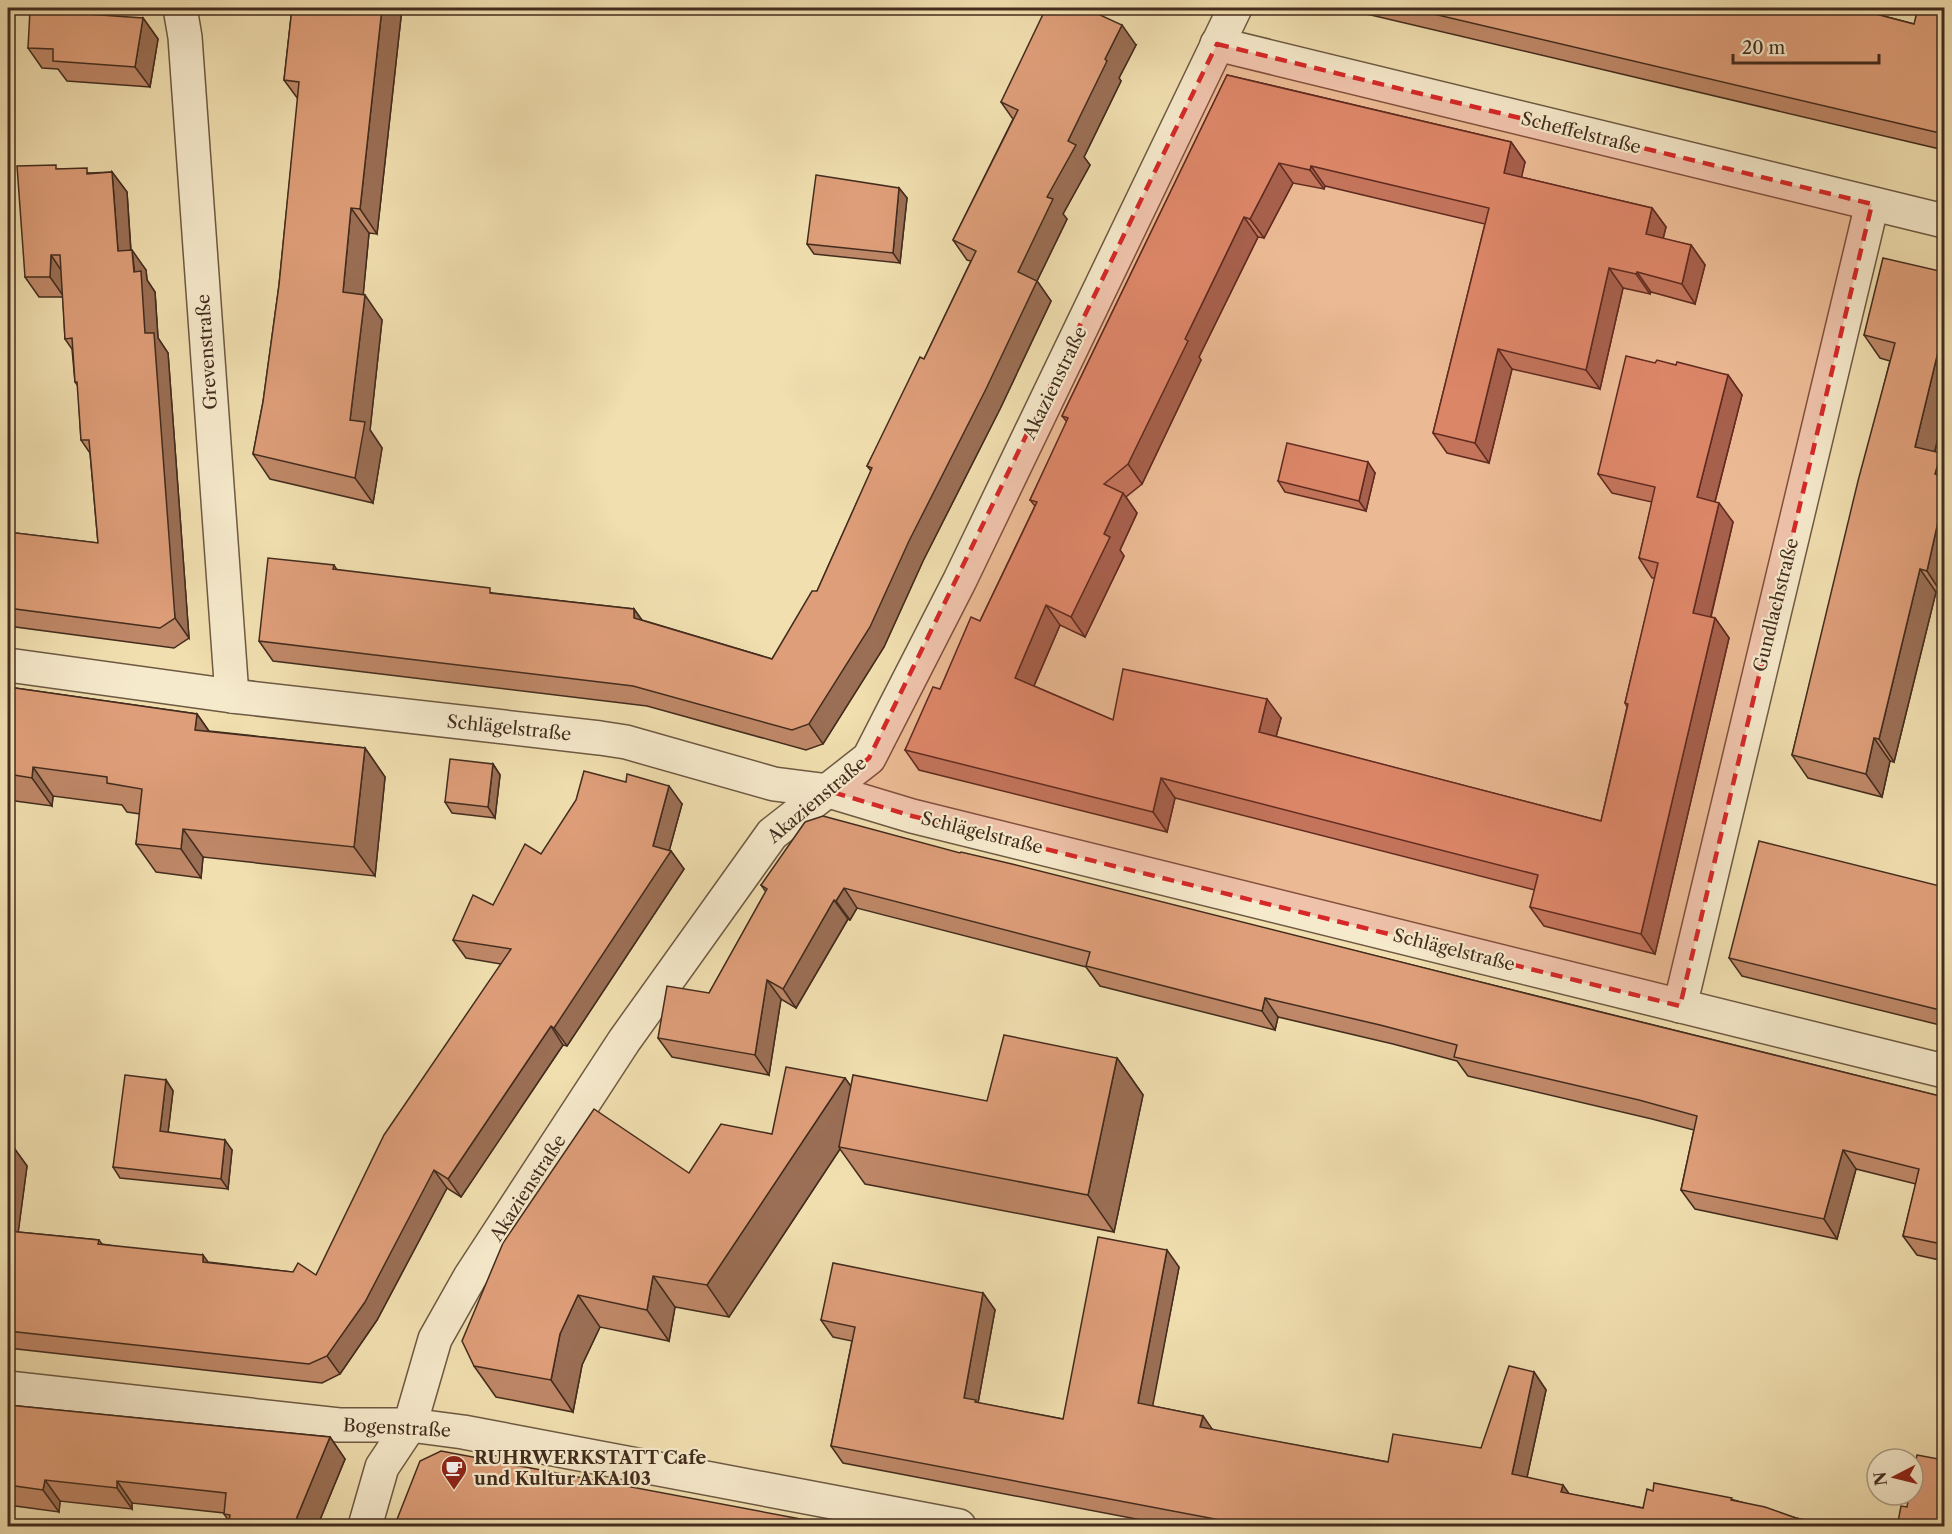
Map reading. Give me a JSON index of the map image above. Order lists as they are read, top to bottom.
{
  "streets": {
    "street": [
      "Scheffelstraße",
      "Grevenstraße",
      "Akazienstraße",
      "Gundlachstraße",
      "Schlägelstraße",
      "Bogenstraße"
    ]
  },
  "crossings": [
    ["Scheffelstraße", "Akazienstraße"],
    ["Scheffelstraße", "Gundlachstraße"],
    ["Grevenstraße", "Schlägelstraße"],
    ["Akazienstraße", "Schlägelstraße"],
    ["Akazienstraße", "Bogenstraße"],
    ["Gundlachstraße", "Schlägelstraße"]
  ],
  "places": {
    "cafe": ["RUHRWERKSTATT Cafe und Kultur AKA103"]
  },
  "scale_bar": "20 m",
  "north": "left"
}
